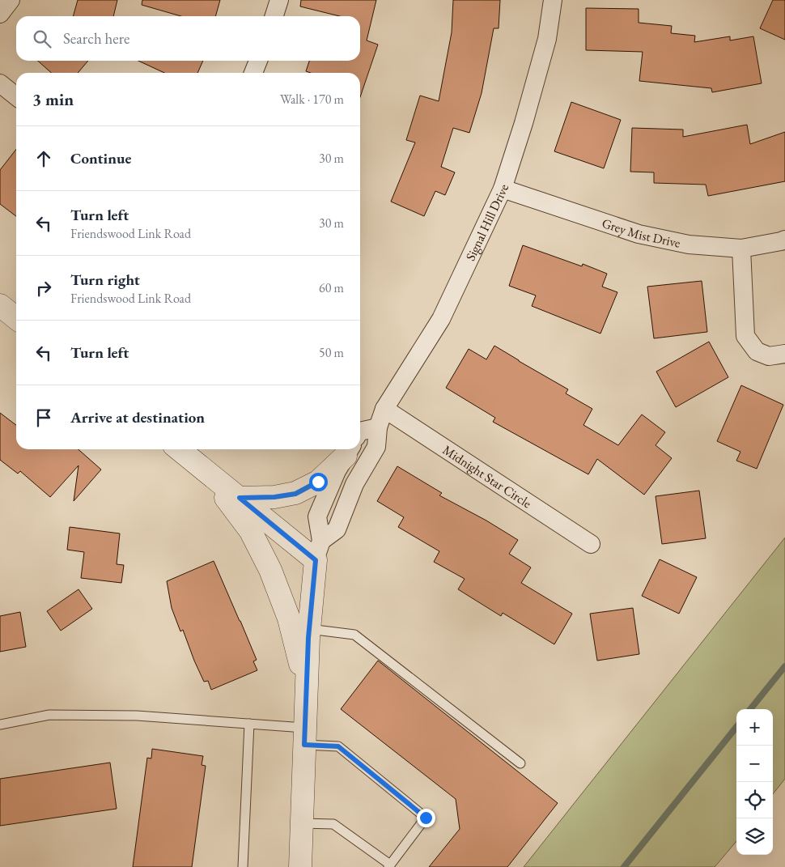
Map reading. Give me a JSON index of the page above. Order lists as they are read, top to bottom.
{
  "streets": {
    "street": ["Signal Hill Drive", "Grey Mist Drive", "Midnight Star Circle"]
  },
  "crossings": [
    ["Signal Hill Drive", "Grey Mist Drive"],
    ["Signal Hill Drive", "Midnight Star Circle"]
  ],
  "page": {
    "search": "Search here",
    "heading": ["3 min", "Walk · 170 m"],
    "list": [
      ["Continue", "30 m"],
      ["Turn left", "Friendswood Link Road", "30 m"],
      ["Turn right", "Friendswood Link Road", "60 m"],
      ["Turn left", "50 m"],
      "Arrive at destination"
    ],
    "map_buttons": ["+", "−"]
  }
}
